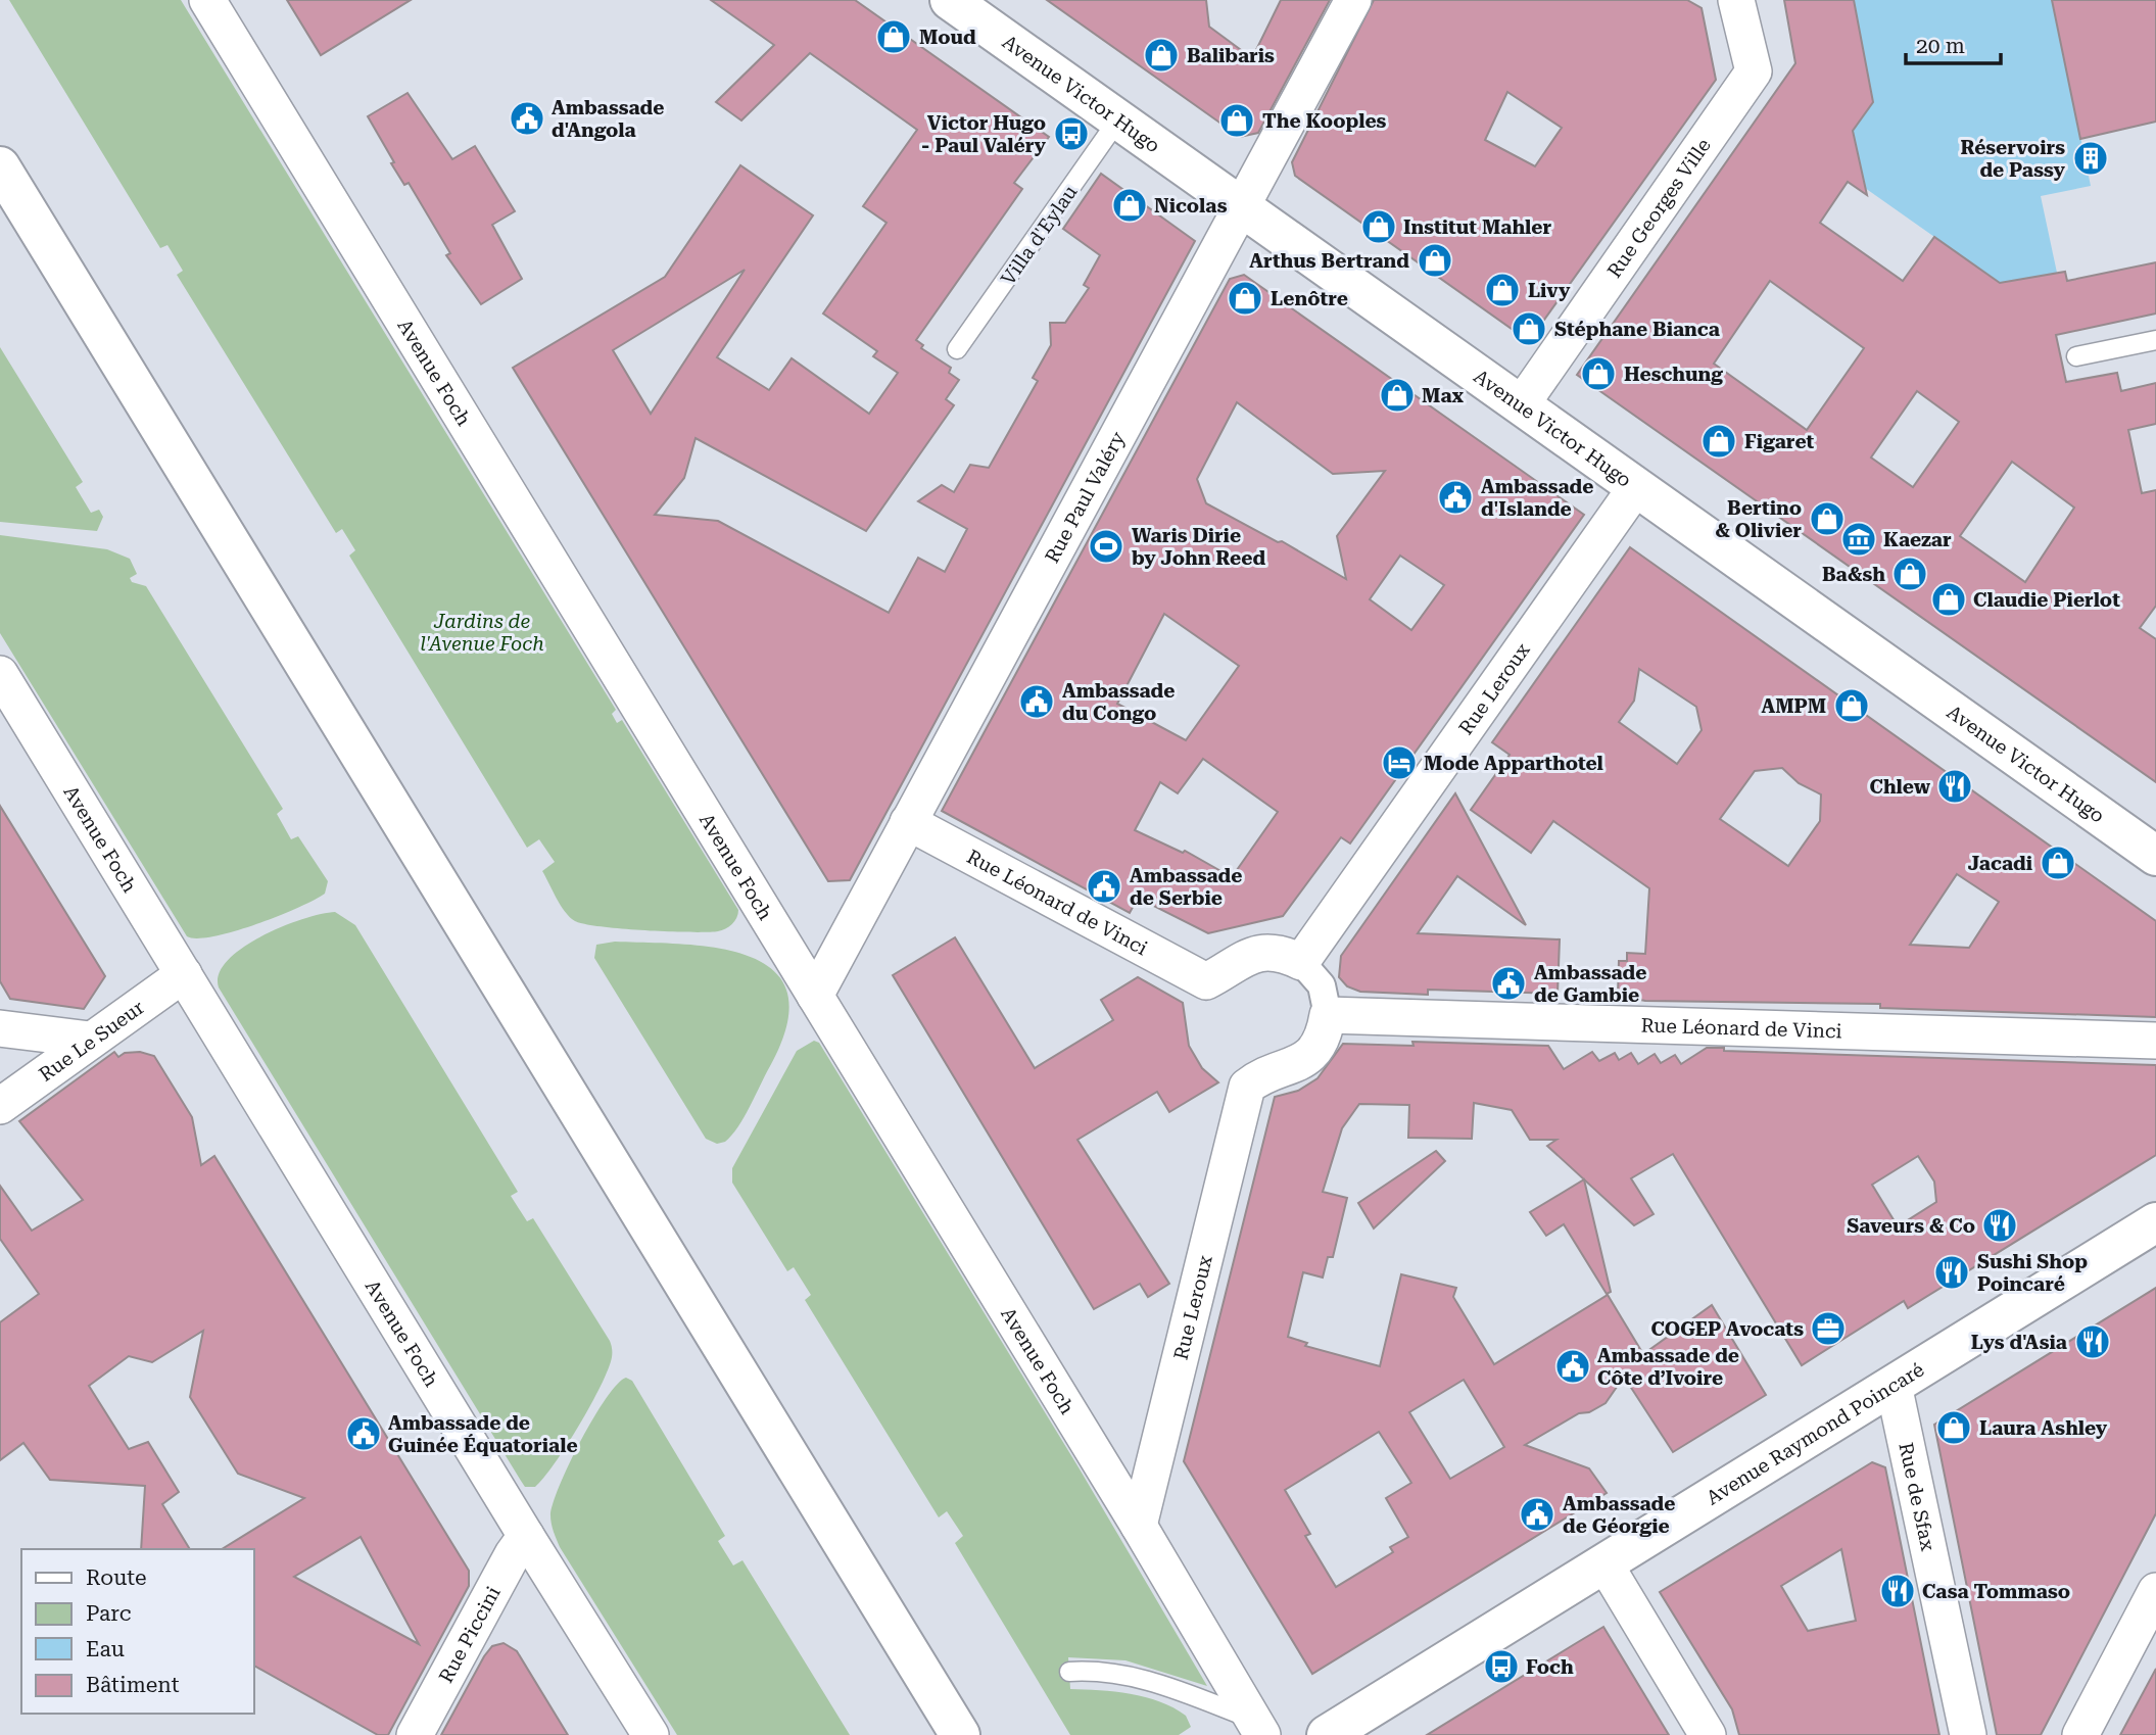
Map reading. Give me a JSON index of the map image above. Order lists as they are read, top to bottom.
{
  "streets": {
    "main road": ["Avenue Victor Hugo", "Avenue Raymond Poincaré"],
    "street": [
      "Rue Georges Ville",
      "Avenue Foch",
      "Rue Paul Valéry",
      "Rue Leroux",
      "Rue Léonard de Vinci",
      "Rue Le Sueur",
      "Rue de Sfax",
      "Rue Piccini"
    ],
    "lane": ["Villa d'Eylau"]
  },
  "crossings": [
    ["Avenue Victor Hugo", "Rue Georges Ville"],
    ["Avenue Victor Hugo", "Villa d'Eylau"],
    ["Avenue Victor Hugo", "Rue Paul Valéry"],
    ["Avenue Victor Hugo", "Rue Leroux"],
    ["Avenue Foch", "Rue Paul Valéry"],
    ["Avenue Foch", "Rue Leroux"],
    ["Avenue Foch", "Rue Le Sueur"],
    ["Avenue Foch", "Rue Piccini"],
    ["Rue Paul Valéry", "Rue Léonard de Vinci"],
    ["Rue Leroux", "Rue Léonard de Vinci"],
    ["Avenue Raymond Poincaré", "Rue de Sfax"]
  ],
  "parks": ["Jardins de l'Avenue Foch"],
  "places": {
    "shop": [
      "Moud",
      "Balibaris",
      "The Kooples",
      "Nicolas",
      "Institut Mahler",
      "Arthus Bertrand",
      "Livy",
      "Lenôtre",
      "Stéphane Bianca",
      "Heschung",
      "Max",
      "Figaret",
      "Bertino & Olivier",
      "Ba&sh",
      "Claudie Pierlot",
      "AMPM",
      "Jacadi",
      "Laura Ashley"
    ],
    "public building": [
      "Ambassade d'Angola",
      "Ambassade d'Islande",
      "Ambassade du Congo",
      "Ambassade de Serbie",
      "Ambassade de Gambie",
      "Ambassade de Côte d’Ivoire",
      "Ambassade de Guinée Équatoriale",
      "Ambassade de Géorgie"
    ],
    "bus stop": ["Victor Hugo - Paul Valéry", "Foch"],
    "building": ["Réservoirs de Passy"],
    "museum": ["Kaezar"],
    "sports": ["Waris Dirie by John Reed"],
    "hotel": ["Mode Apparthotel"],
    "restaurant": [
      "Chlew",
      "Saveurs & Co",
      "Sushi Shop Poincaré",
      "Lys d'Asia",
      "Casa Tommaso"
    ],
    "office": ["COGEP Avocats"]
  },
  "legend": [
    "Route",
    "Parc",
    "Eau",
    "Bâtiment"
  ],
  "scale_bar": "20 m"
}
